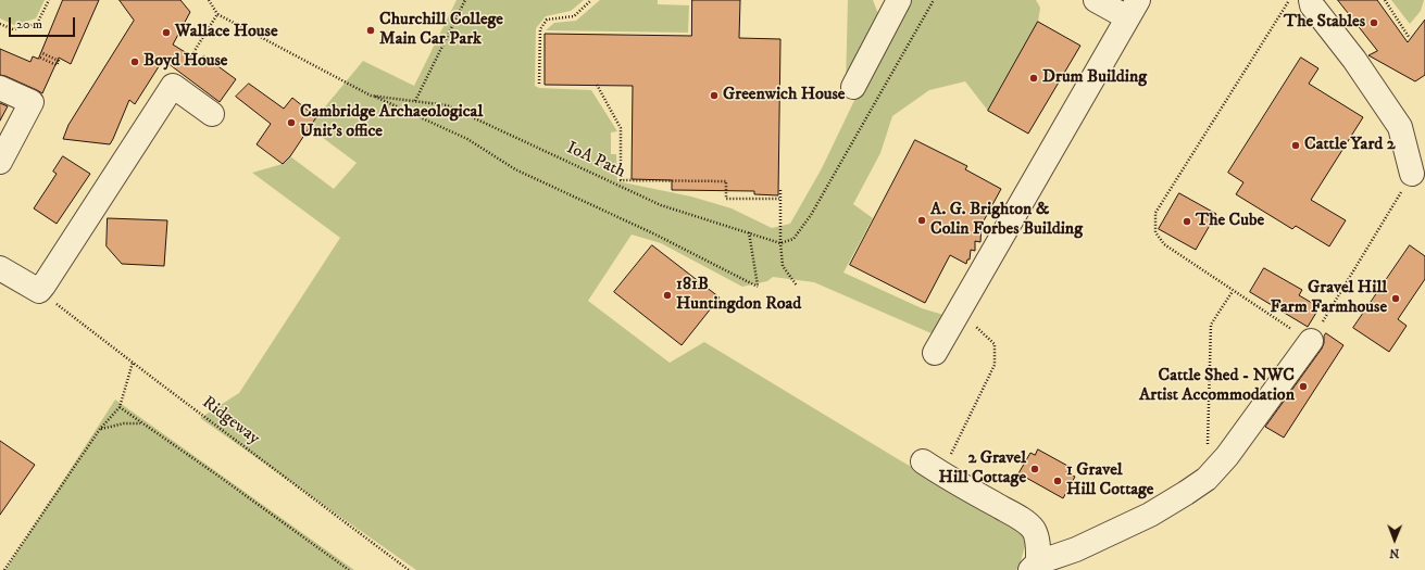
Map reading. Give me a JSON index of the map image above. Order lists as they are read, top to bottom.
{
  "streets": {
    "path": ["IoA Path", "Ridgeway"]
  },
  "places": [
    "The Stables",
    "Churchill College Main Car Park",
    "Wallace House",
    "Boyd House",
    "Drum Building",
    "Greenwich House",
    "Cambridge Archaeological Unit's office",
    "Cattle Yard 2",
    "A. G. Brighton & Colin Forbes Building",
    "The Cube",
    "181B Huntingdon Road",
    "Gravel Hill Farm Farmhouse",
    "Cattle Shed - NWC Artist Accommodation",
    "2 Gravel Hill Cottage",
    "1 Gravel Hill Cottage"
  ],
  "scale_bar": "20 m",
  "north": "bottom"
}
